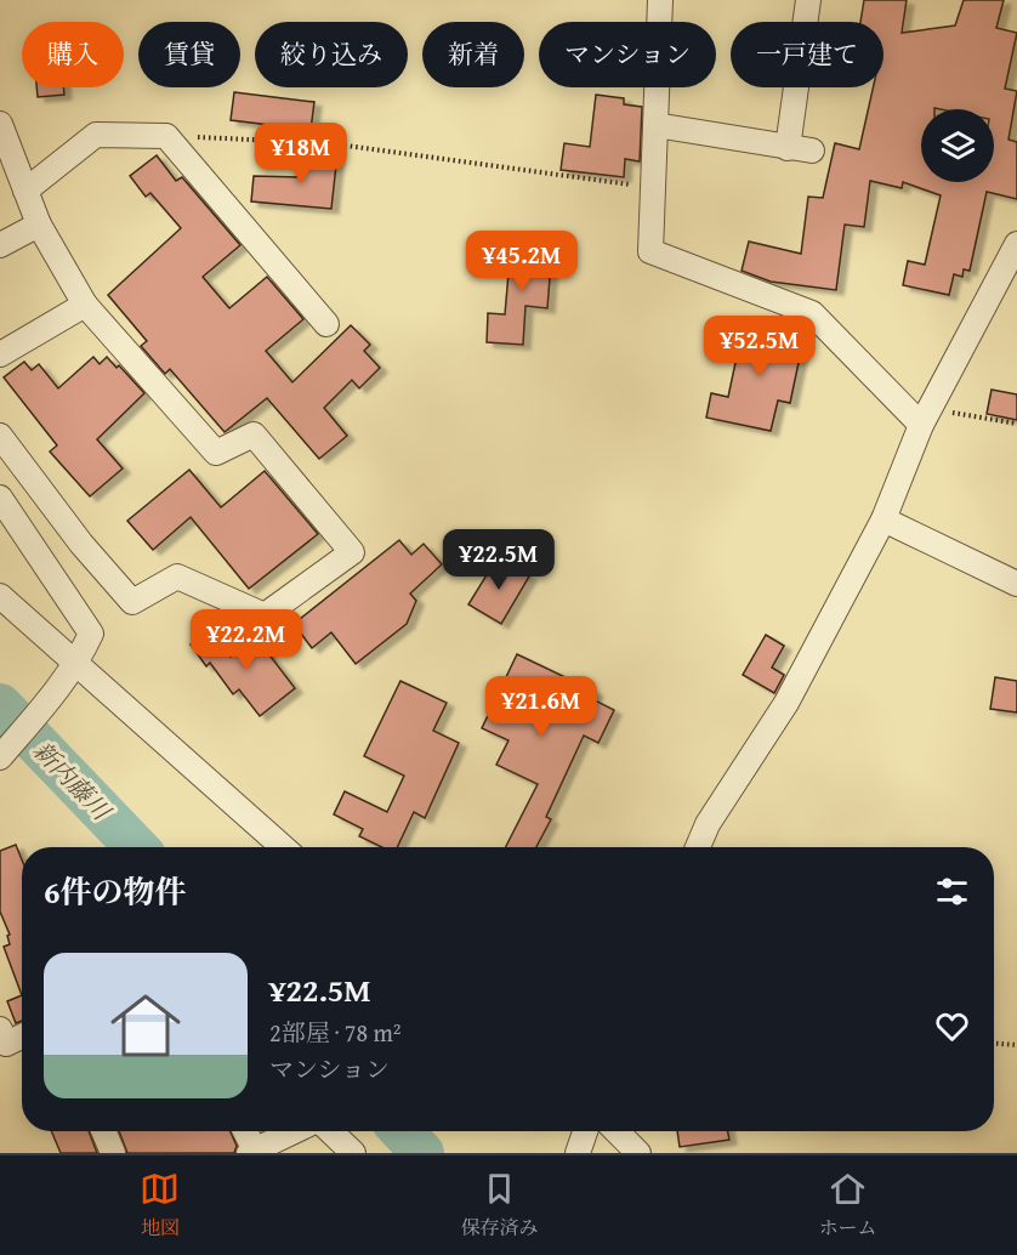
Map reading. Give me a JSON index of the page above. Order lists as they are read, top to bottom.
{
  "water": ["新内藤川"],
  "page": {
    "chip": [
      "購入",
      "賃貸",
      "絞り込み",
      "新着",
      "マンション",
      "一戸建て"
    ],
    "price": [
      "¥18M",
      "¥45.2M",
      "¥52.5M",
      "¥22.5M",
      "¥22.2M",
      "¥21.6M"
    ],
    "heading": "6件の物件",
    "list": [
      {
        "name": "¥22.5M",
        "note": "2部屋 · 78 m² · マンション"
      }
    ],
    "tabs": ["地図", "保存済み", "ホーム"]
  }
}
